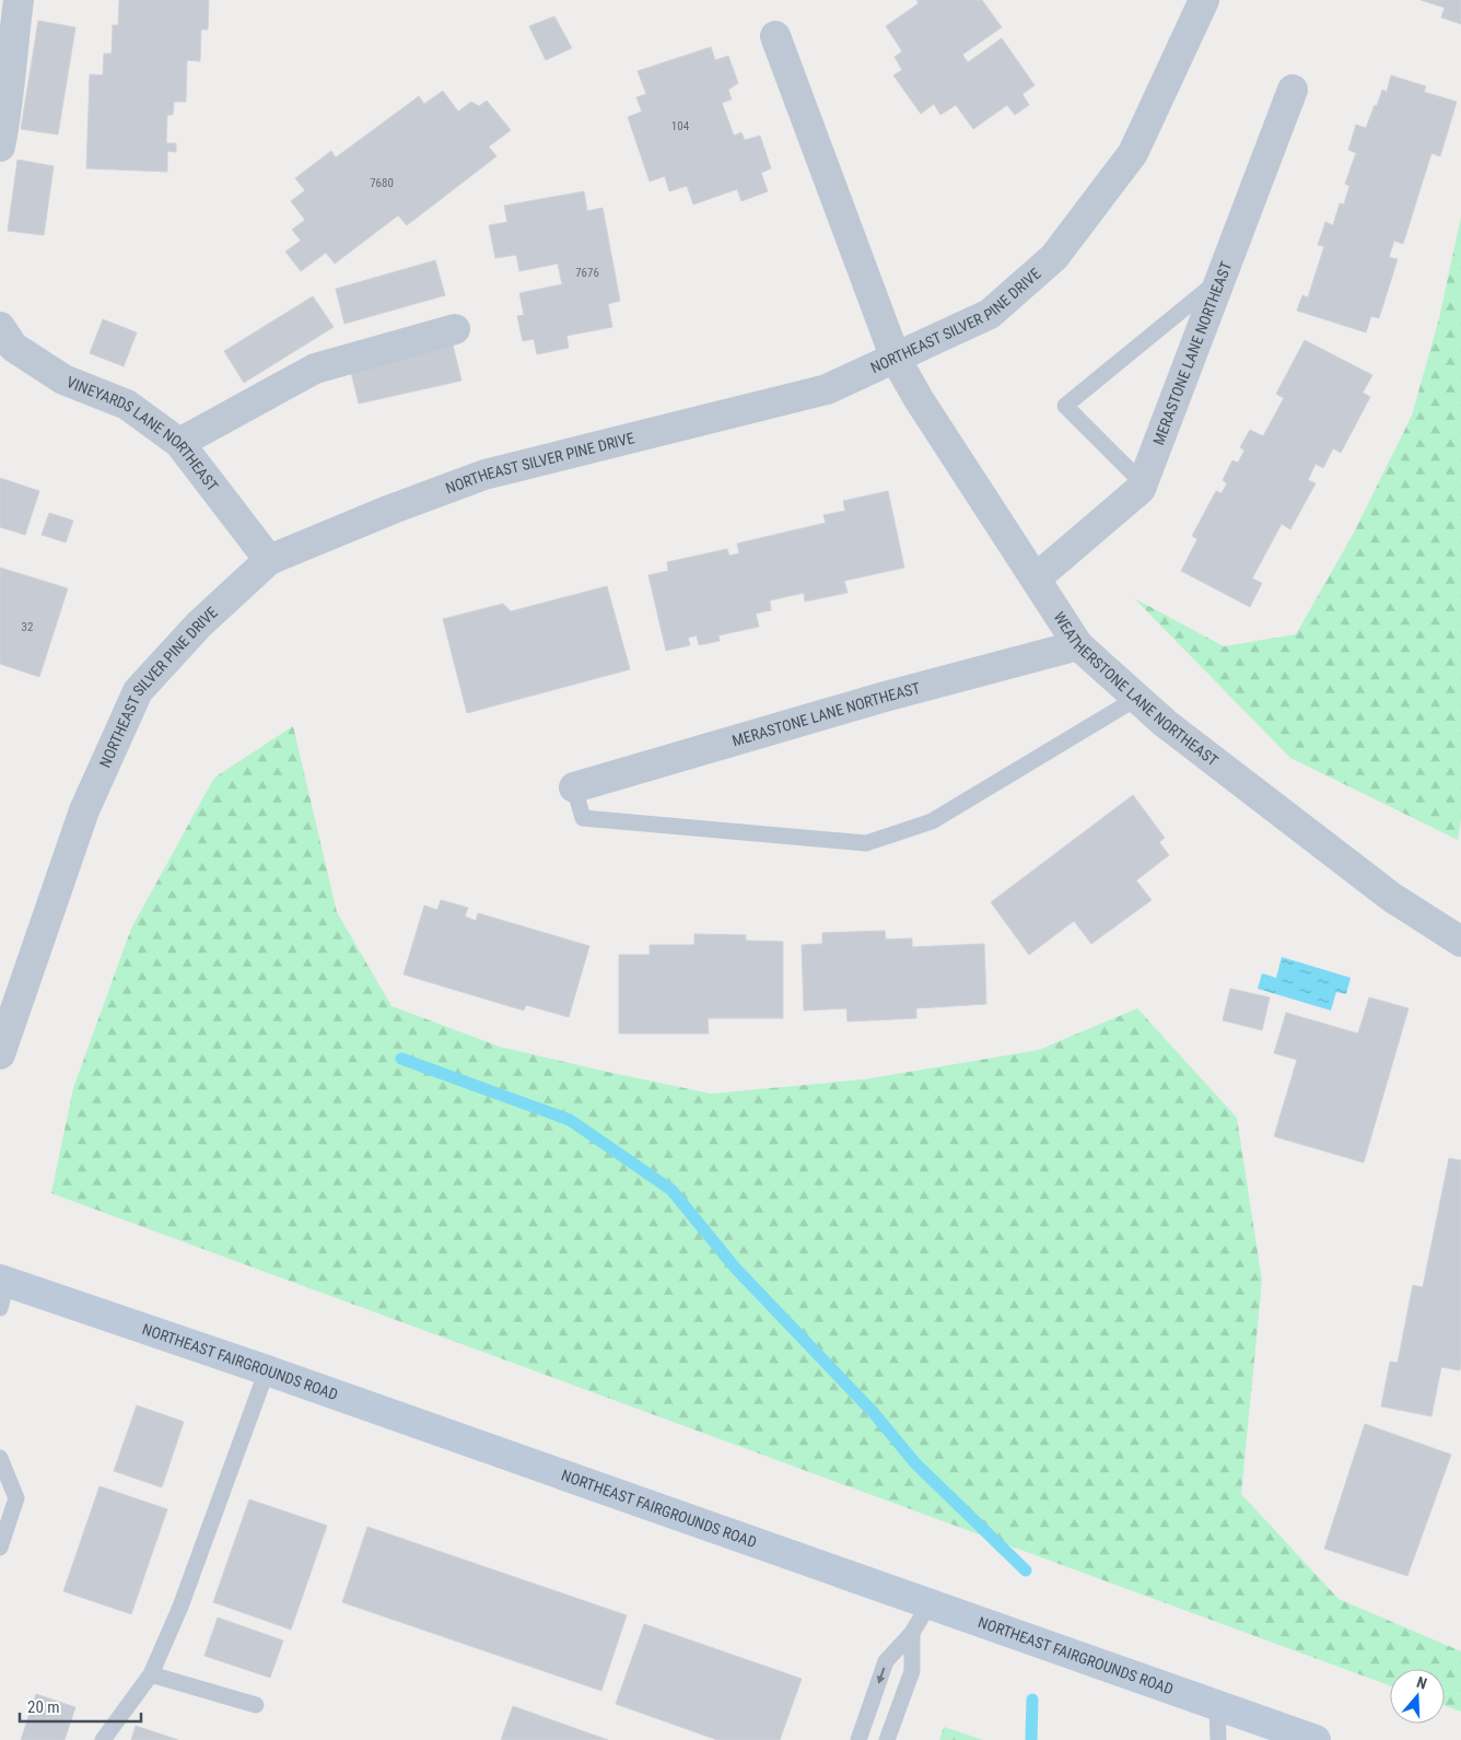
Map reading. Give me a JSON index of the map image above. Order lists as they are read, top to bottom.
{
  "streets": {
    "main road": ["NORTHEAST FAIRGROUNDS ROAD"],
    "street": [
      "NORTHEAST SILVER PINE DRIVE",
      "MERASTONE LANE NORTHEAST",
      "VINEYARDS LANE NORTHEAST",
      "WEATHERSTONE LANE NORTHEAST"
    ]
  },
  "crossings": [
    ["NORTHEAST SILVER PINE DRIVE", "VINEYARDS LANE NORTHEAST"],
    ["NORTHEAST SILVER PINE DRIVE", "WEATHERSTONE LANE NORTHEAST"],
    ["MERASTONE LANE NORTHEAST", "WEATHERSTONE LANE NORTHEAST"]
  ],
  "house_numbers": [
    "104",
    "7680",
    "7676",
    "32"
  ],
  "scale_bar": "20 m",
  "north": "top"
}
